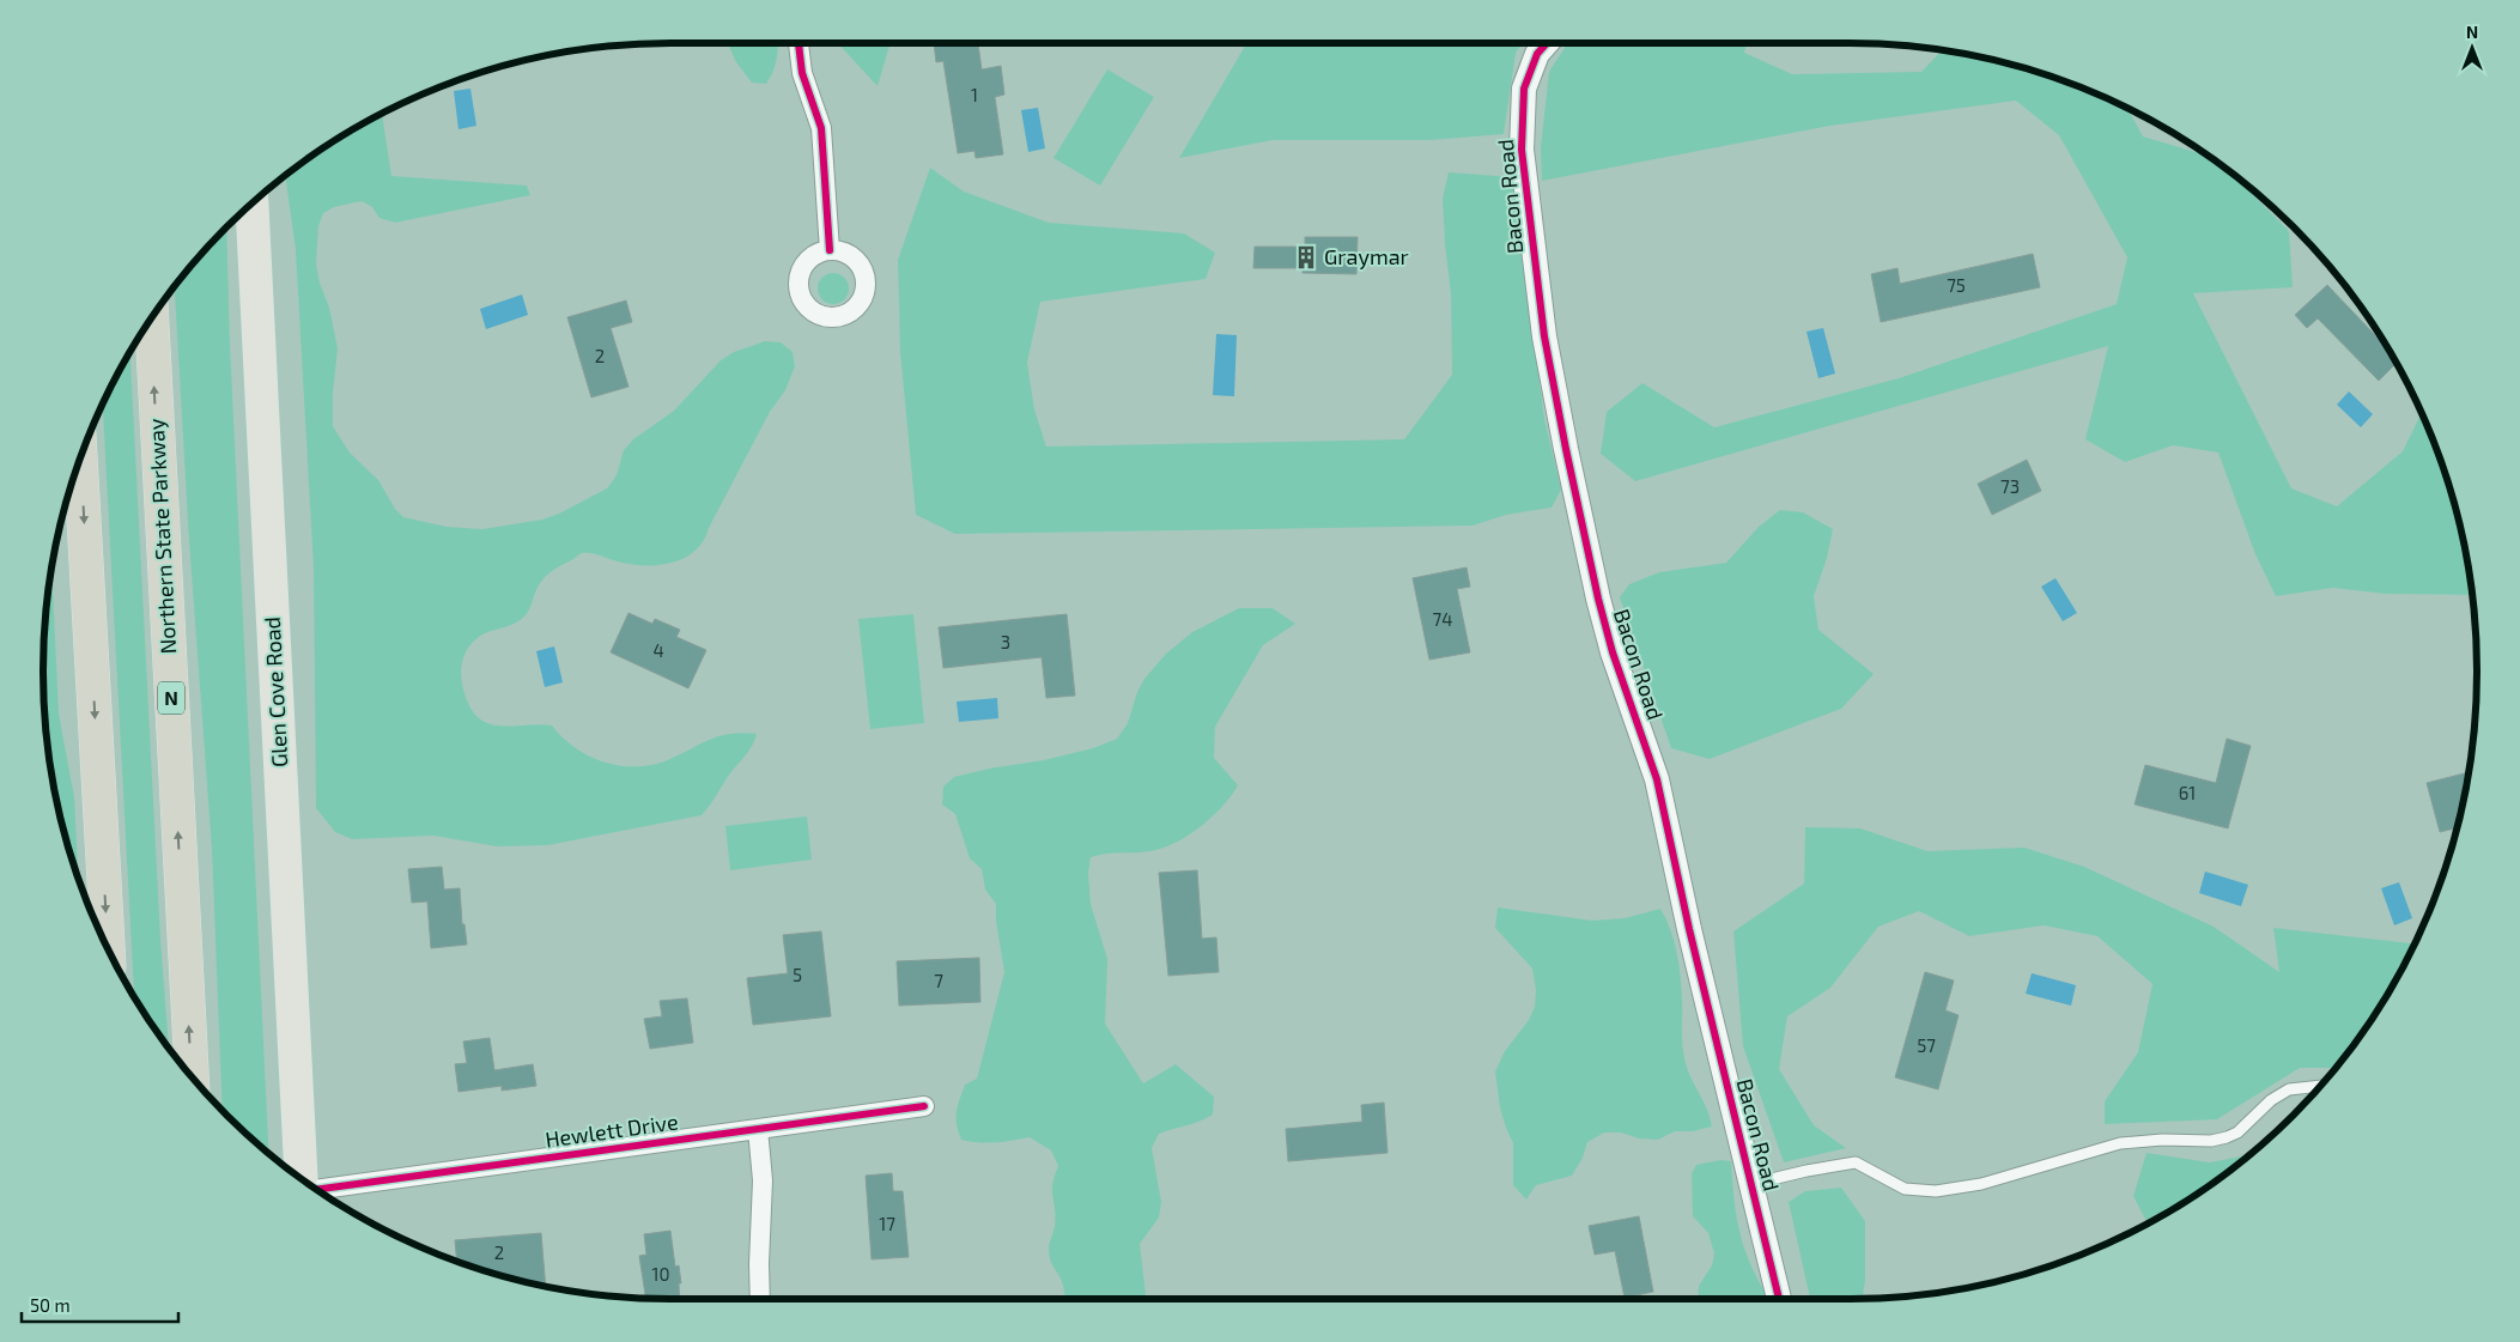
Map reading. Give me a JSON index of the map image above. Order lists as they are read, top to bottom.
{
  "streets": {
    "highway": ["Northern State Parkway", "N"],
    "main road": ["Glen Cove Road"],
    "street": ["Bacon Road", "Hewlett Drive"]
  },
  "places": {
    "building": ["Graymar"]
  },
  "house_numbers": [
    "1",
    "75",
    "2",
    "73",
    "74",
    "3",
    "4",
    "61",
    "5",
    "7",
    "57",
    "17",
    "2",
    "10"
  ],
  "scale_bar": "50 m",
  "north": "top"
}
